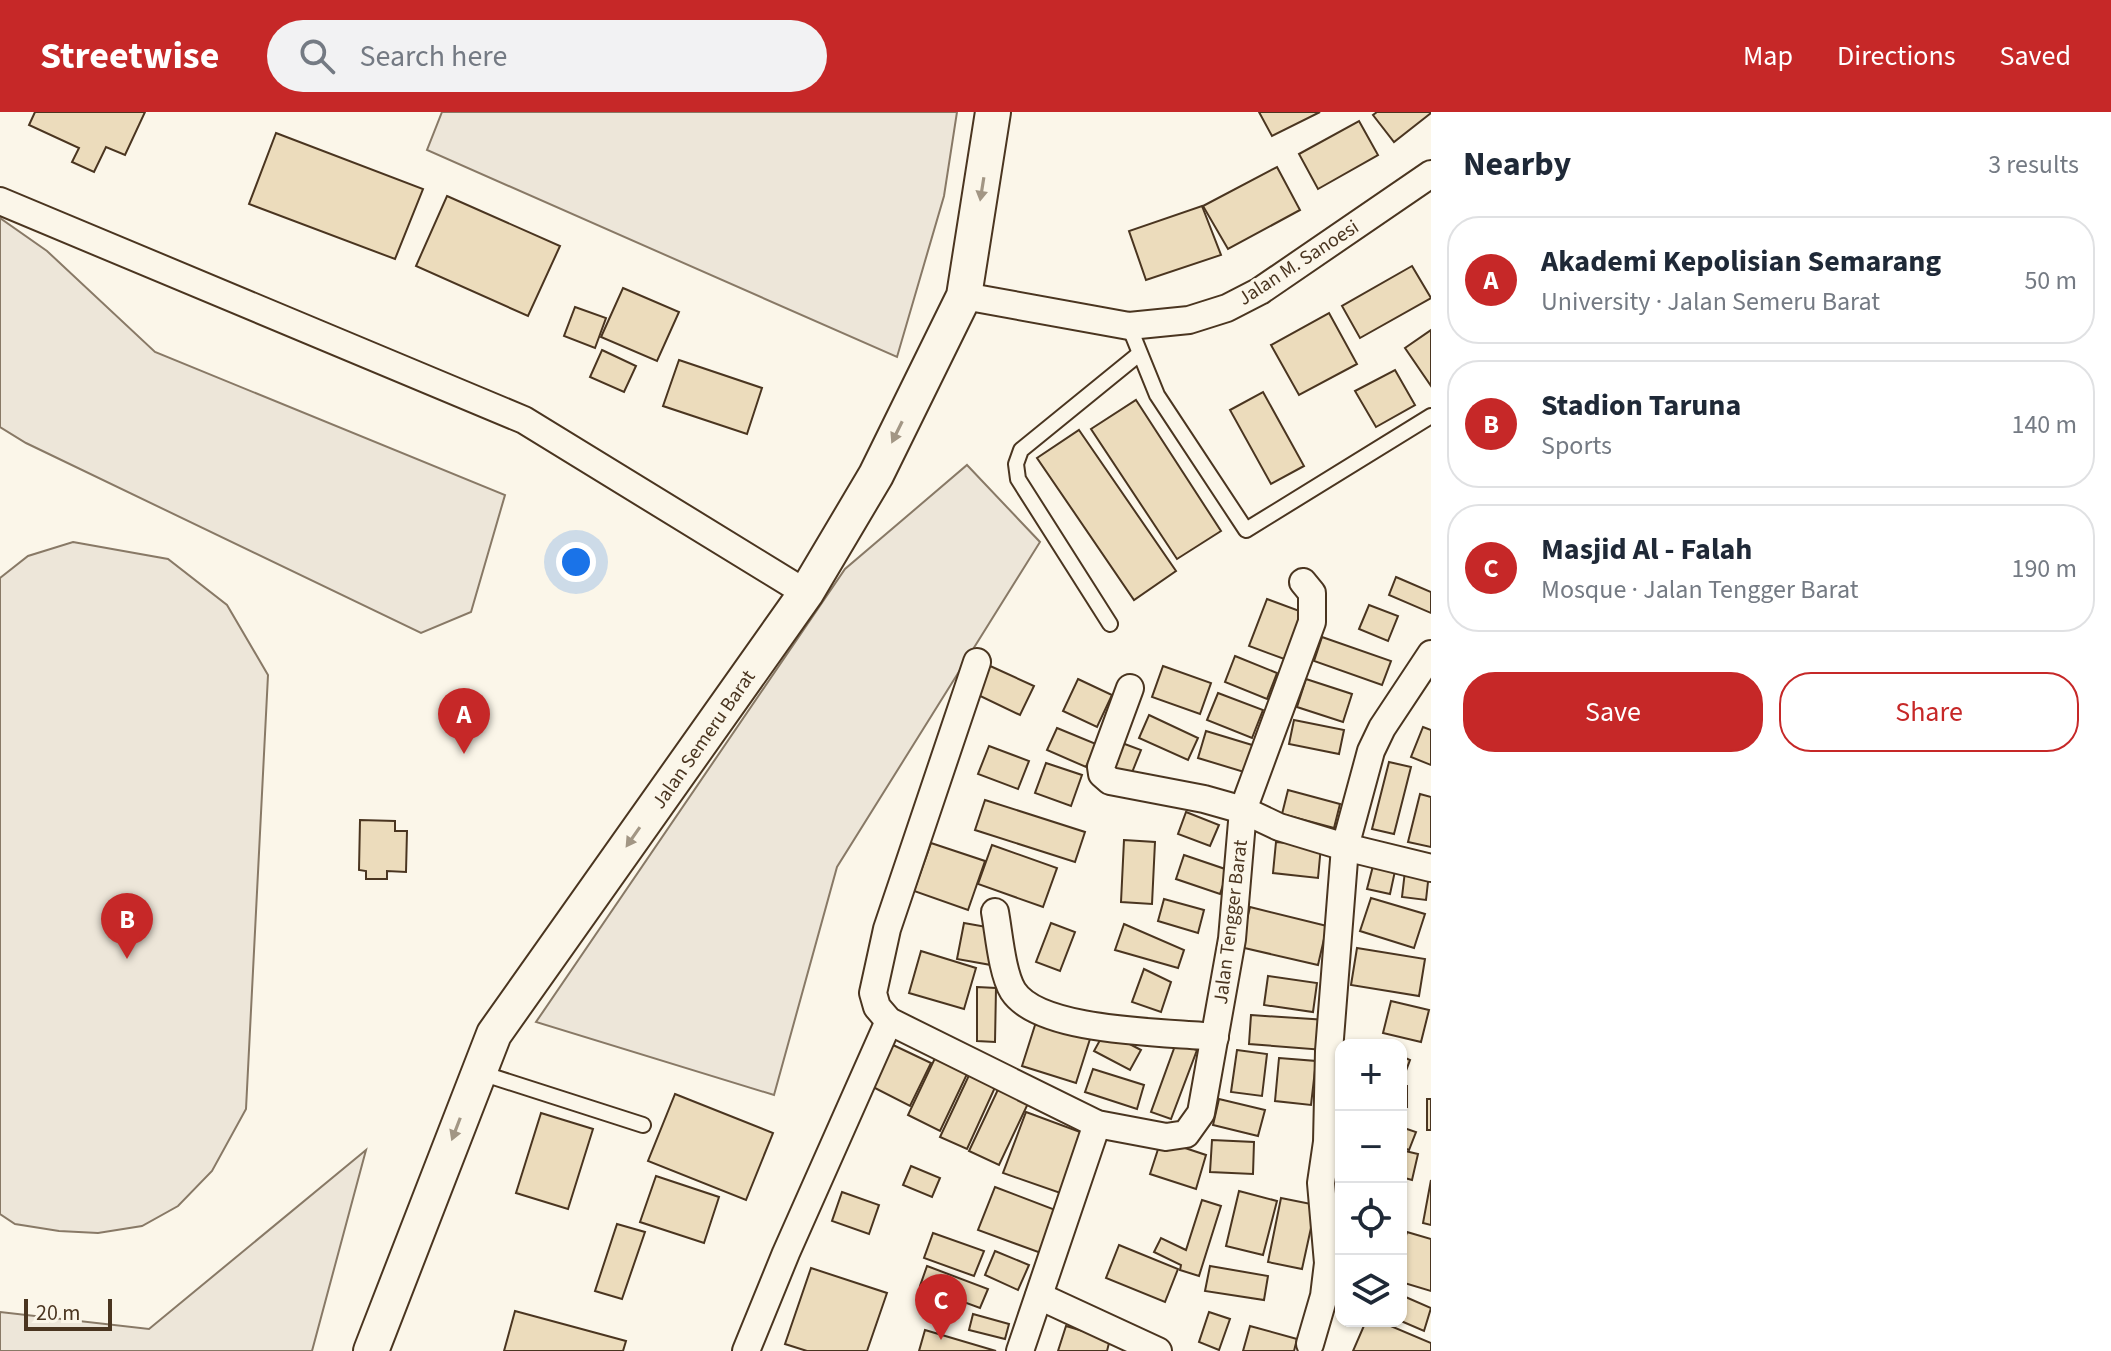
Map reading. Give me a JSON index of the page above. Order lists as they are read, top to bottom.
{
  "streets": {
    "street": ["Jalan M. Sanoesi", "Jalan Semeru Barat", "Jalan Tengger Barat"]
  },
  "crossings": [
    ["Jalan M. Sanoesi", "Jalan Semeru Barat"]
  ],
  "one_way": ["Jalan Semeru Barat"],
  "scale_bar": "20 m",
  "page": {
    "header": "Streetwise",
    "search": "Search here",
    "nav": ["Map", "Directions", "Saved"],
    "heading": ["Nearby", "3 results"],
    "list": [
      {
        "mark": "A",
        "name": "Akademi Kepolisian Semarang",
        "note": "University · Jalan Semeru Barat",
        "value": "50 m"
      },
      {
        "mark": "B",
        "name": "Stadion Taruna",
        "note": "Sports",
        "value": "140 m"
      },
      {
        "mark": "C",
        "name": "Masjid Al - Falah",
        "note": "Mosque · Jalan Tengger Barat",
        "value": "190 m"
      }
    ],
    "buttons": ["Save", "Share"],
    "pins": ["A", "B", "C"],
    "map_buttons": ["+", "−"],
    "scale": "20 m"
  }
}
